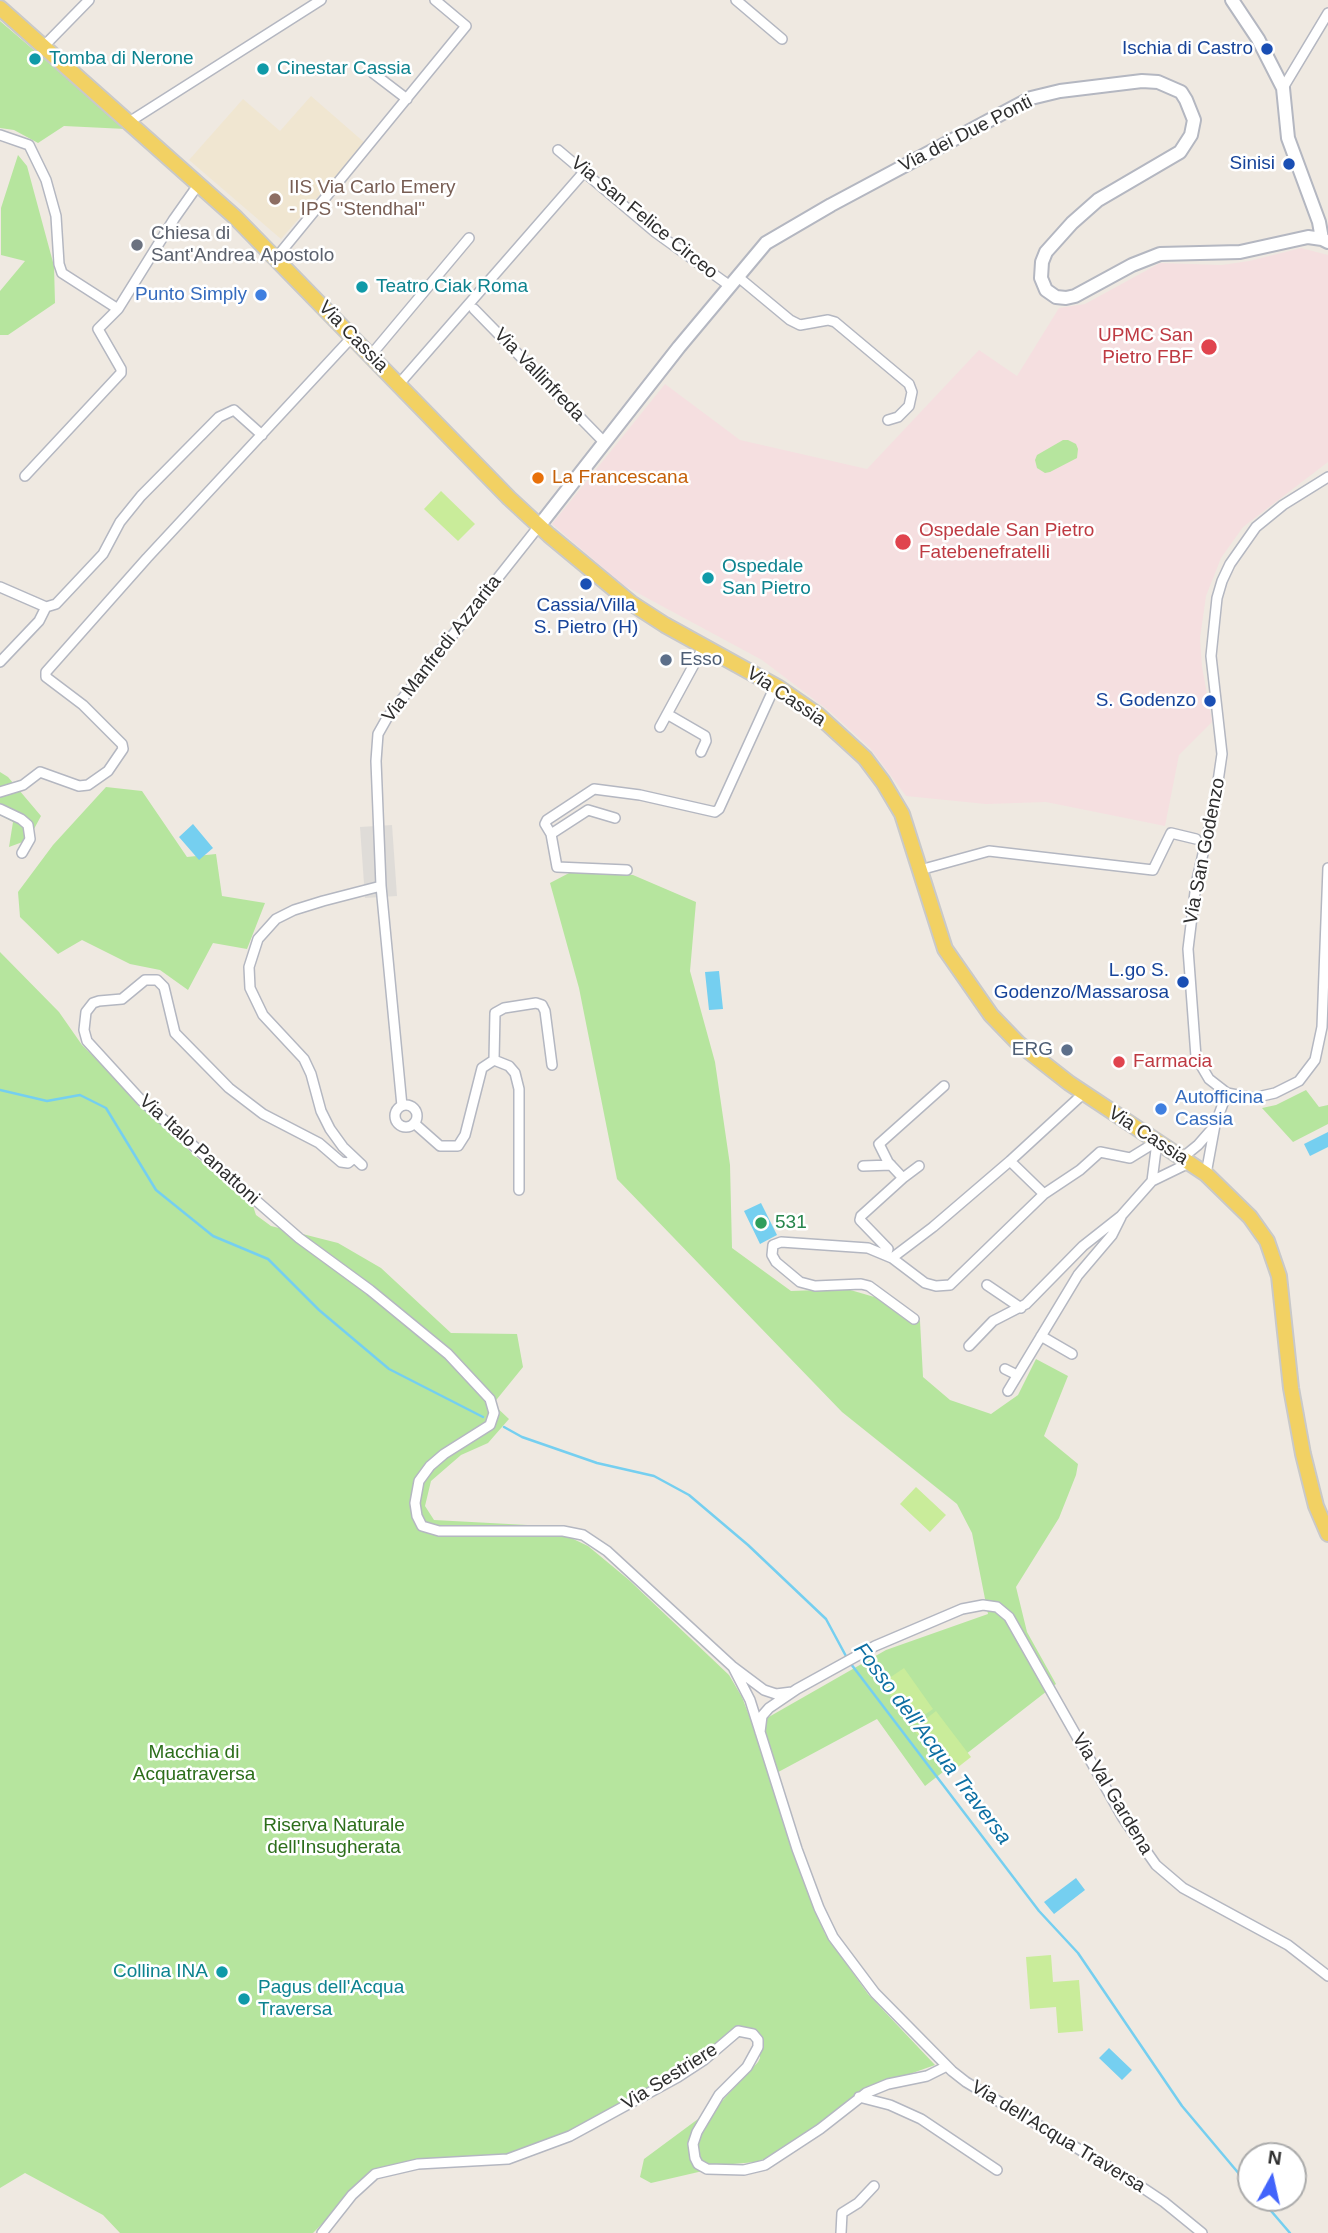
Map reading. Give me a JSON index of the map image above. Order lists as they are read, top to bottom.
{
  "streets": {
    "main road": ["Via Cassia"],
    "street": [
      "Via dei Due Ponti",
      "Via San Felice Circeo",
      "Via Vallinfreda",
      "Via Manfredi Azzarita",
      "Via San Godenzo",
      "Via Italo Panattoni",
      "Via Val Gardena",
      "Via Sestriere",
      "Via dell'Acqua Traversa"
    ]
  },
  "crossings": [
    ["Via dei Due Ponti", "Via San Felice Circeo"],
    ["Via dei Due Ponti", "Via Cassia"],
    ["Via dei Due Ponti", "Via Vallinfreda"],
    ["Via dei Due Ponti", "Via Manfredi Azzarita"],
    ["Via Cassia", "Via Manfredi Azzarita"],
    ["Via Manfredi Azzarita", "Via Italo Panattoni"],
    ["Via Italo Panattoni", "Via dell'Acqua Traversa"],
    ["Via Val Gardena", "Via dell'Acqua Traversa"],
    ["Via Sestriere", "Via dell'Acqua Traversa"]
  ],
  "water": ["Fosso dell'Acqua Traversa"],
  "parks": ["Macchia di Acquatraversa", "Riserva Naturale dell'Insugherata"],
  "places": [
    "Ischia di Castro",
    "Tomba di Nerone",
    "Cinestar Cassia",
    "Sinisi",
    "IIS Via Carlo Emery - IPS \"Stendhal\"",
    "Chiesa di Sant'Andrea Apostolo",
    "Teatro Ciak Roma",
    "Punto Simply",
    "UPMC San Pietro FBF",
    "La Francescana",
    "Ospedale San Pietro Fatebenefratelli",
    "Ospedale San Pietro",
    "Cassia/Villa S. Pietro (H)",
    "Esso",
    "S. Godenzo",
    "L.go S. Godenzo/Massarosa",
    "ERG",
    "Farmacia",
    "Autofficina Cassia",
    "531",
    "Collina INA",
    "Pagus dell'Acqua Traversa"
  ],
  "north": "top"
}
